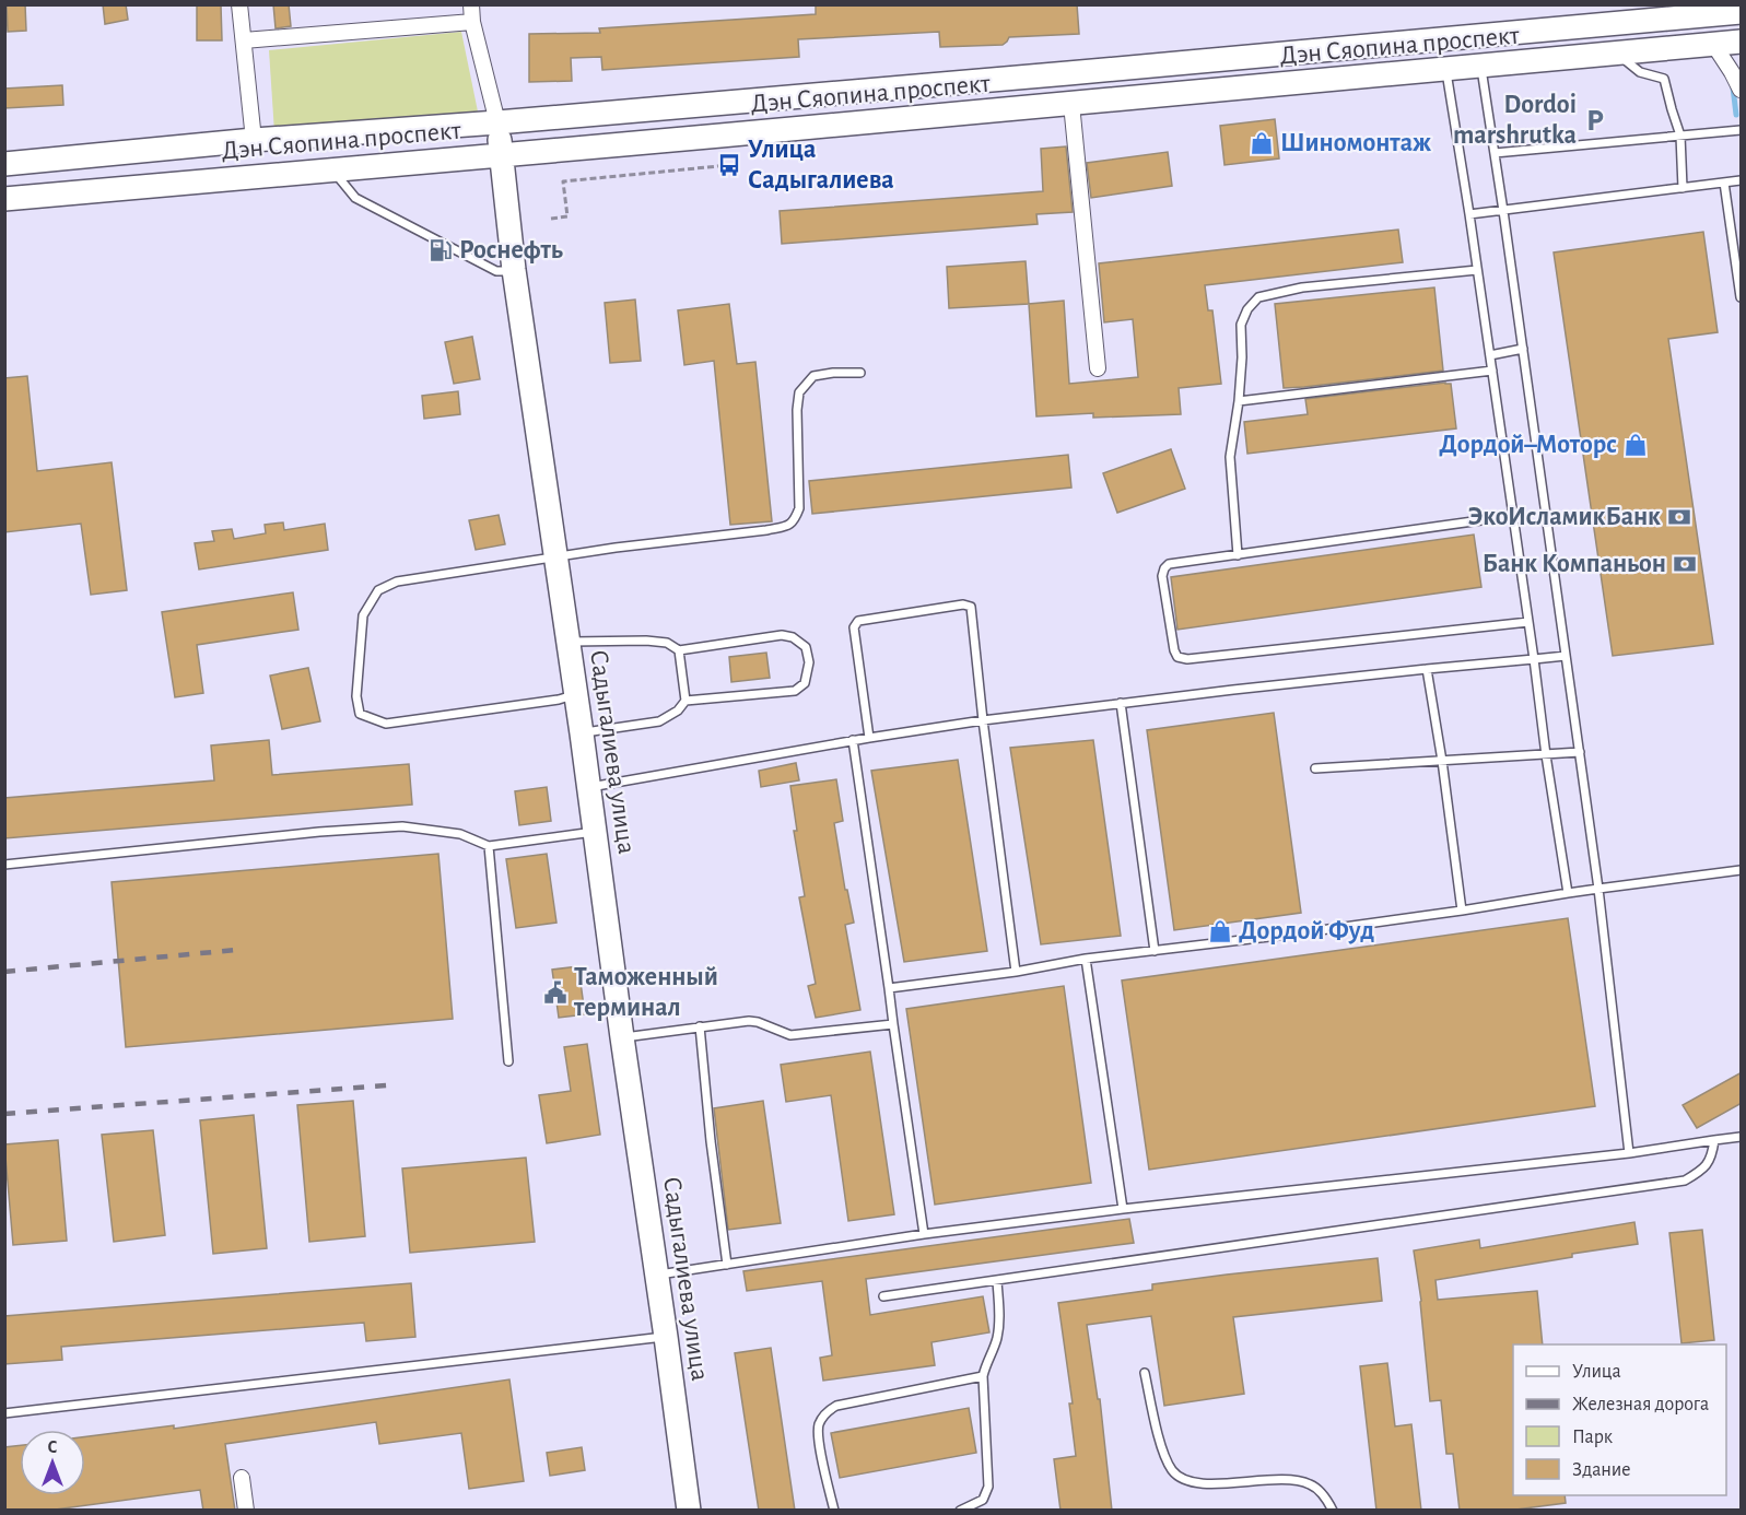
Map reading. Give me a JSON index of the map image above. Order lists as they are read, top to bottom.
{
  "streets": {
    "main road": ["Дэн Сяопина проспект", "Садыгалиева улица"]
  },
  "crossings": [
    ["Дэн Сяопина проспект", "Садыгалиева улица"]
  ],
  "places": {
    "parking": ["Dordoi marshrutka"],
    "shop": ["Шиномонтаж", "Дордой–Моторс", "Дордой Фуд"],
    "bus stop": ["Улица Садыгалиева"],
    "fuel station": ["Роснефть"],
    "bank": ["ЭкоИсламикБанк", "Банк Компаньон"],
    "public building": ["Таможенный терминал"]
  },
  "legend": [
    "Улица",
    "Железная дорога",
    "Парк",
    "Здание"
  ],
  "north": "top"
}
